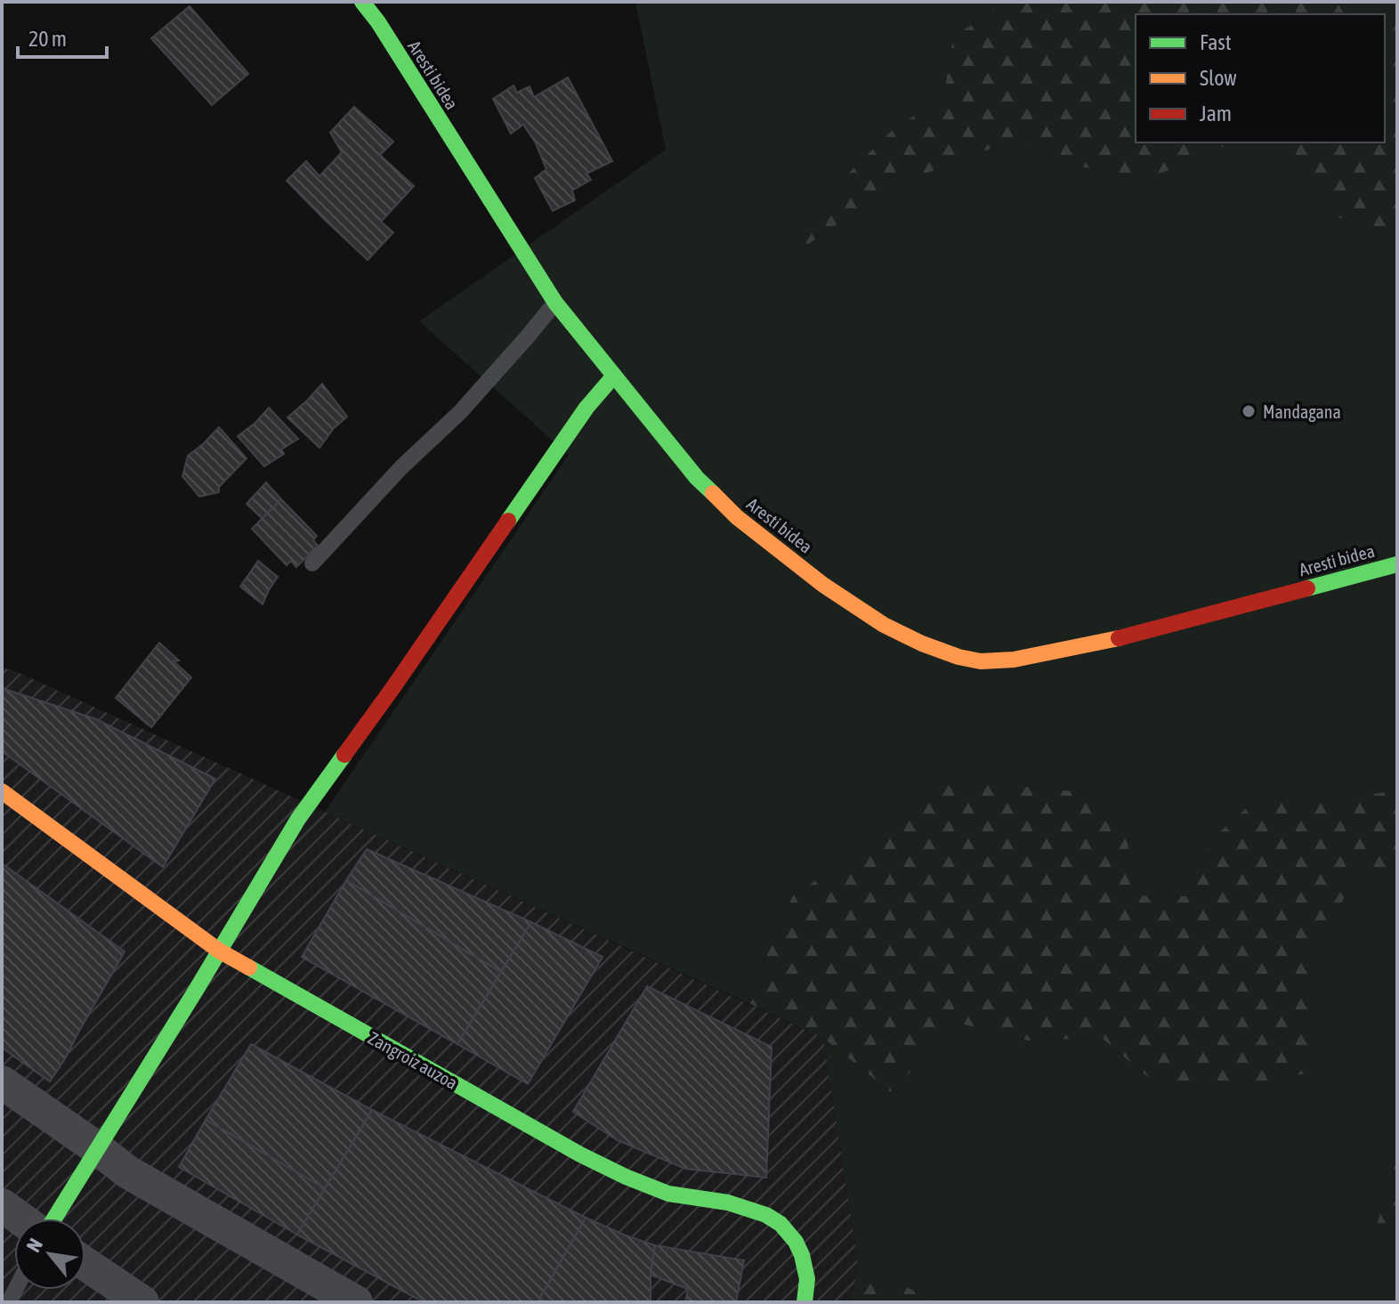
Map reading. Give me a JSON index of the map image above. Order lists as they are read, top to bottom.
{
  "streets": {
    "street": ["Aresti bidea", "Zangroiz auzoa"]
  },
  "places": ["Mandagana"],
  "legend": ["Fast", "Slow", "Jam"],
  "scale_bar": "20 m",
  "north": "top left"
}
